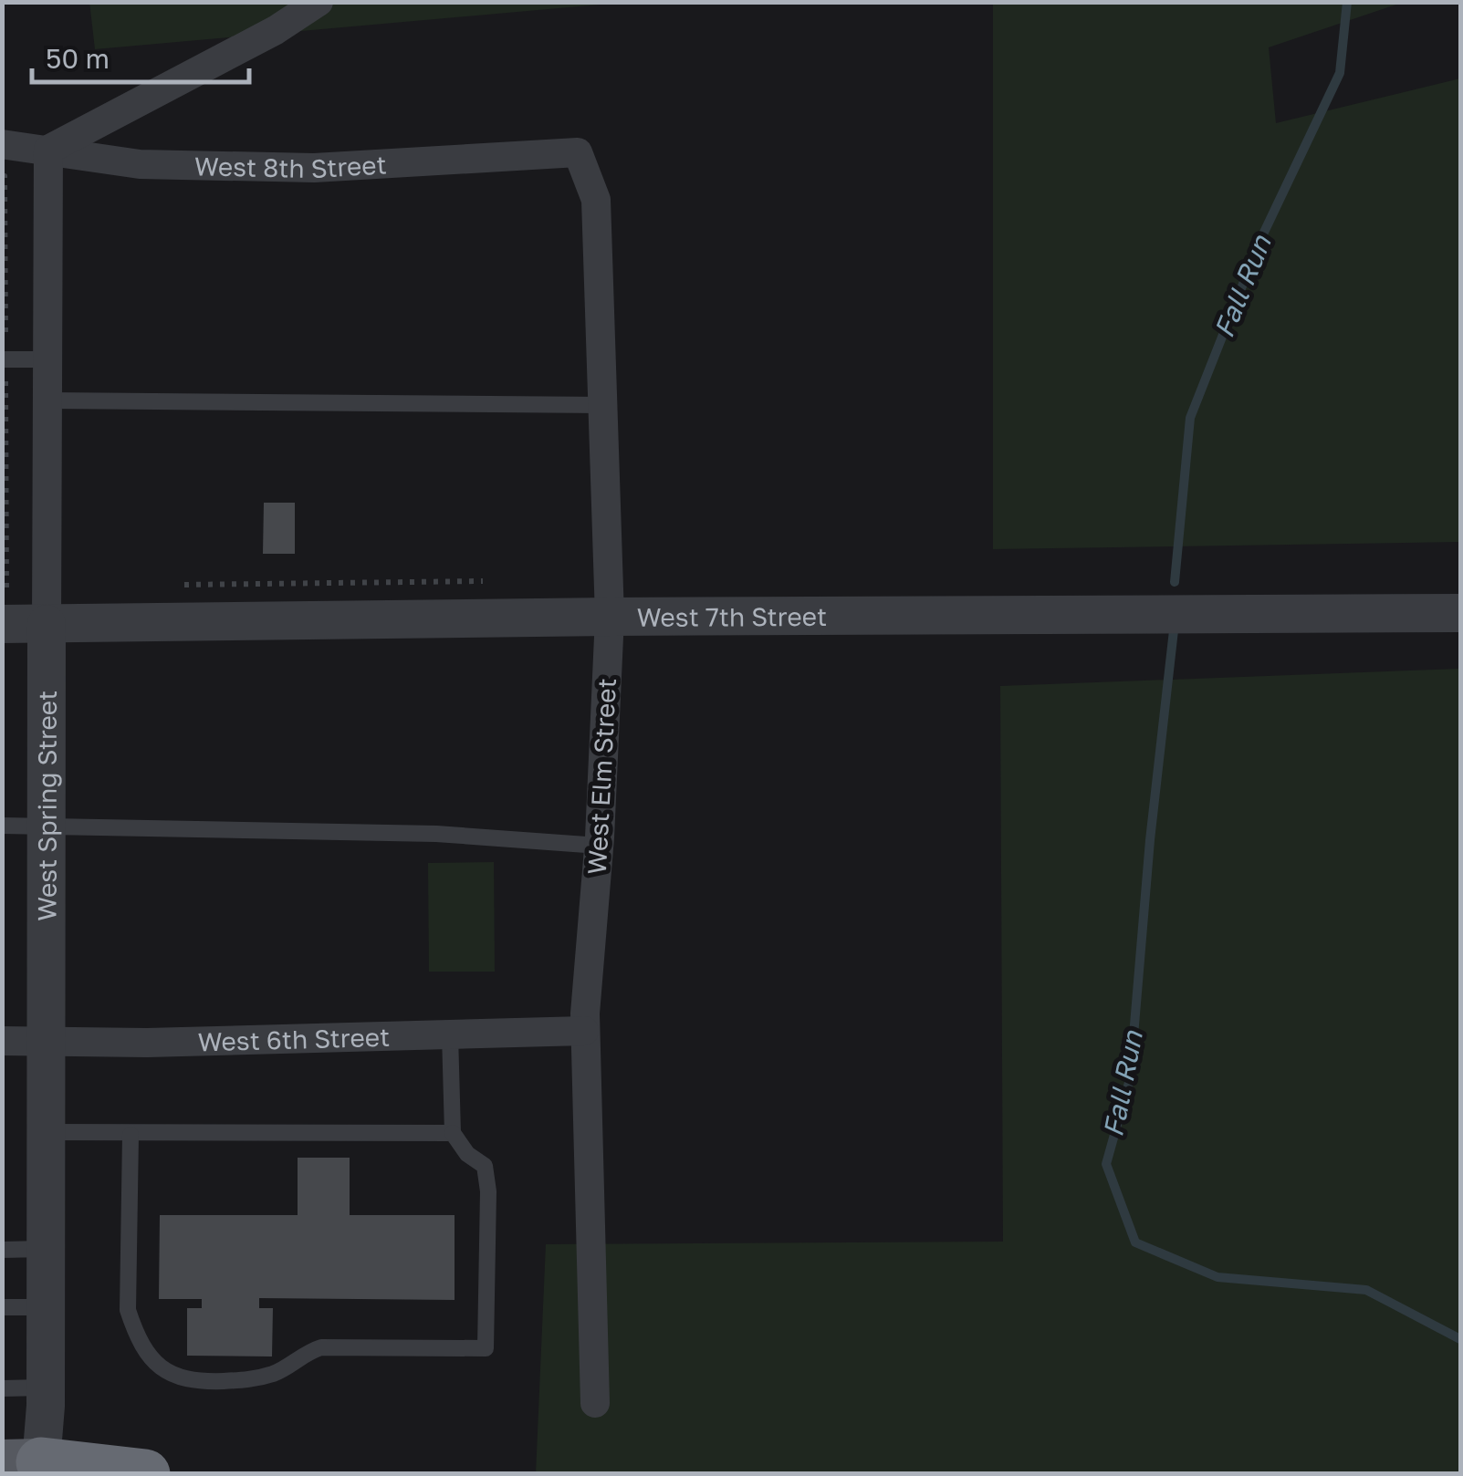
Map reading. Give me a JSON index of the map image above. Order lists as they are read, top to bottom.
{
  "streets": {
    "street": [
      "West 8th Street",
      "West 7th Street",
      "West Elm Street",
      "West Spring Street",
      "West 6th Street"
    ]
  },
  "crossings": [
    ["West 8th Street", "West Elm Street"],
    ["West 8th Street", "West Spring Street"],
    ["West 7th Street", "West Elm Street"],
    ["West 7th Street", "West Spring Street"],
    ["West Elm Street", "West 6th Street"],
    ["West Spring Street", "West 6th Street"]
  ],
  "water": ["Fall Run"],
  "scale_bar": "50 m"
}
